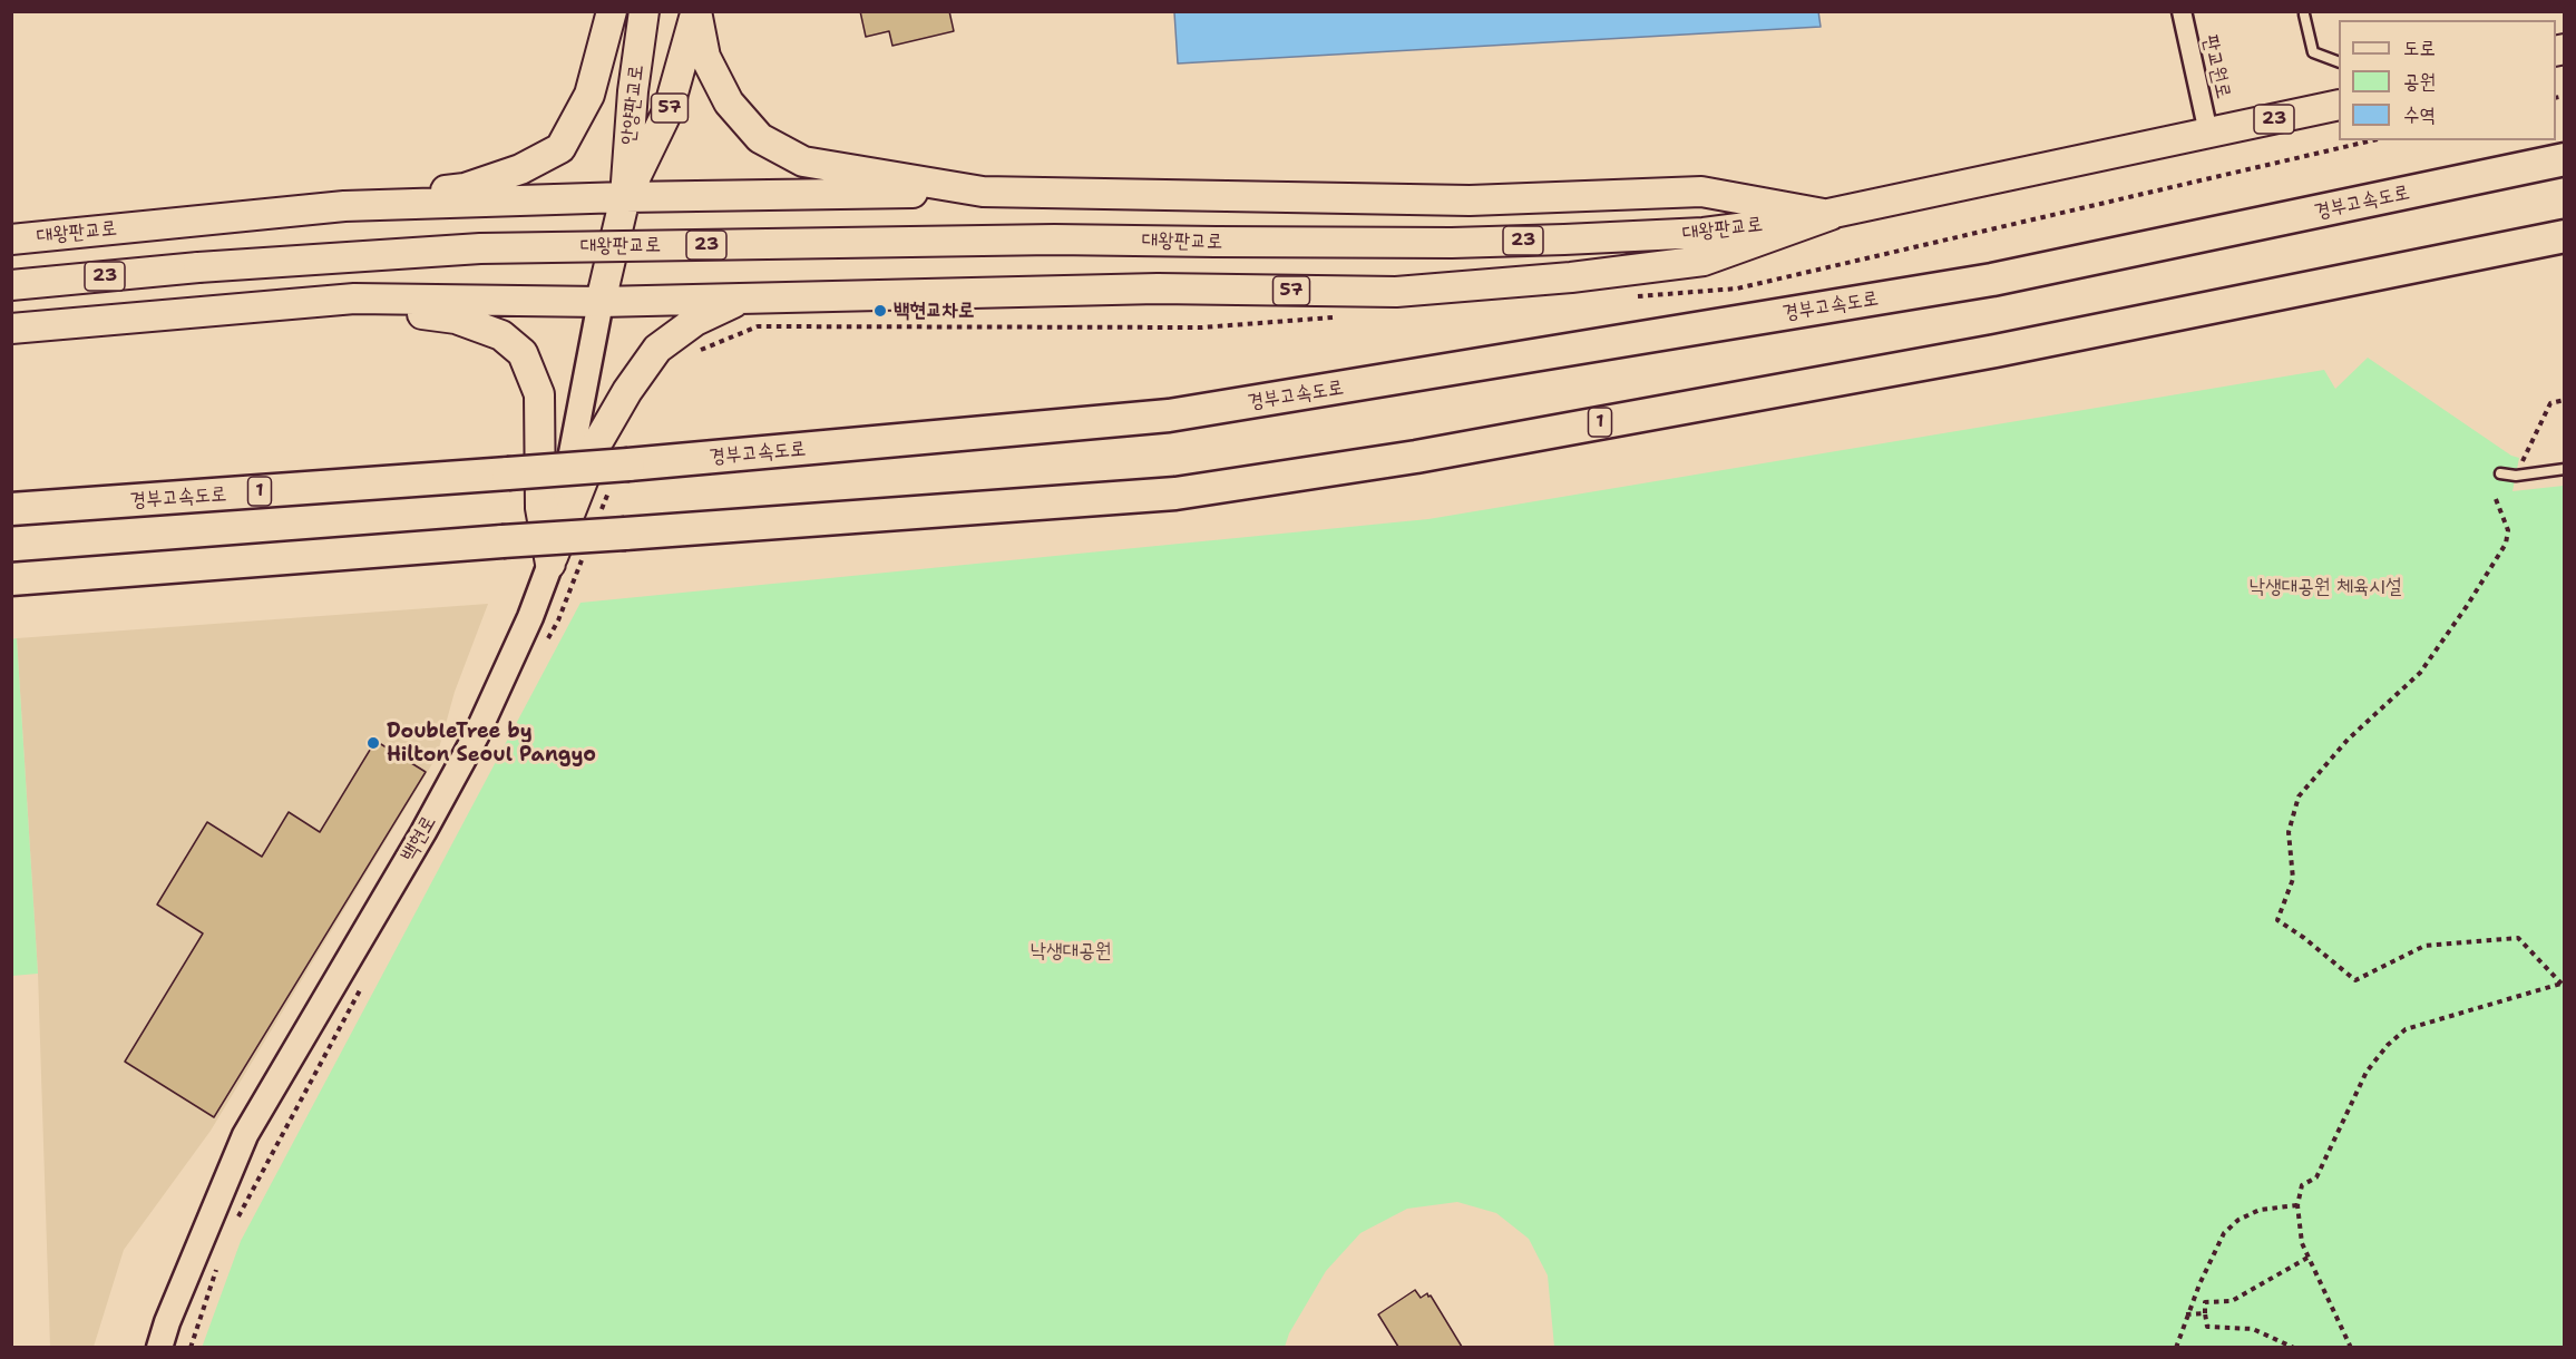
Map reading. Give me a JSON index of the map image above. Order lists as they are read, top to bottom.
{
  "streets": {
    "highway": ["경부고속도로", "1"],
    "main road": [
      "안양판교로",
      "57",
      "23",
      "대왕판교로",
      "백현로"
    ],
    "street": ["판교원로"]
  },
  "crossings": [
    ["판교원로", "대왕판교로"],
    ["안양판교로", "57"],
    ["안양판교로", "대왕판교로"],
    ["안양판교로", "백현로"],
    ["57", "대왕판교로"],
    ["57", "백현로"]
  ],
  "parks": ["낙생대공원 체육시설", "낙생대공원"],
  "places": ["백현교차로", "DoubleTree by Hilton Seoul Pangyo"],
  "legend": ["도로", "공원", "수역"]
}
